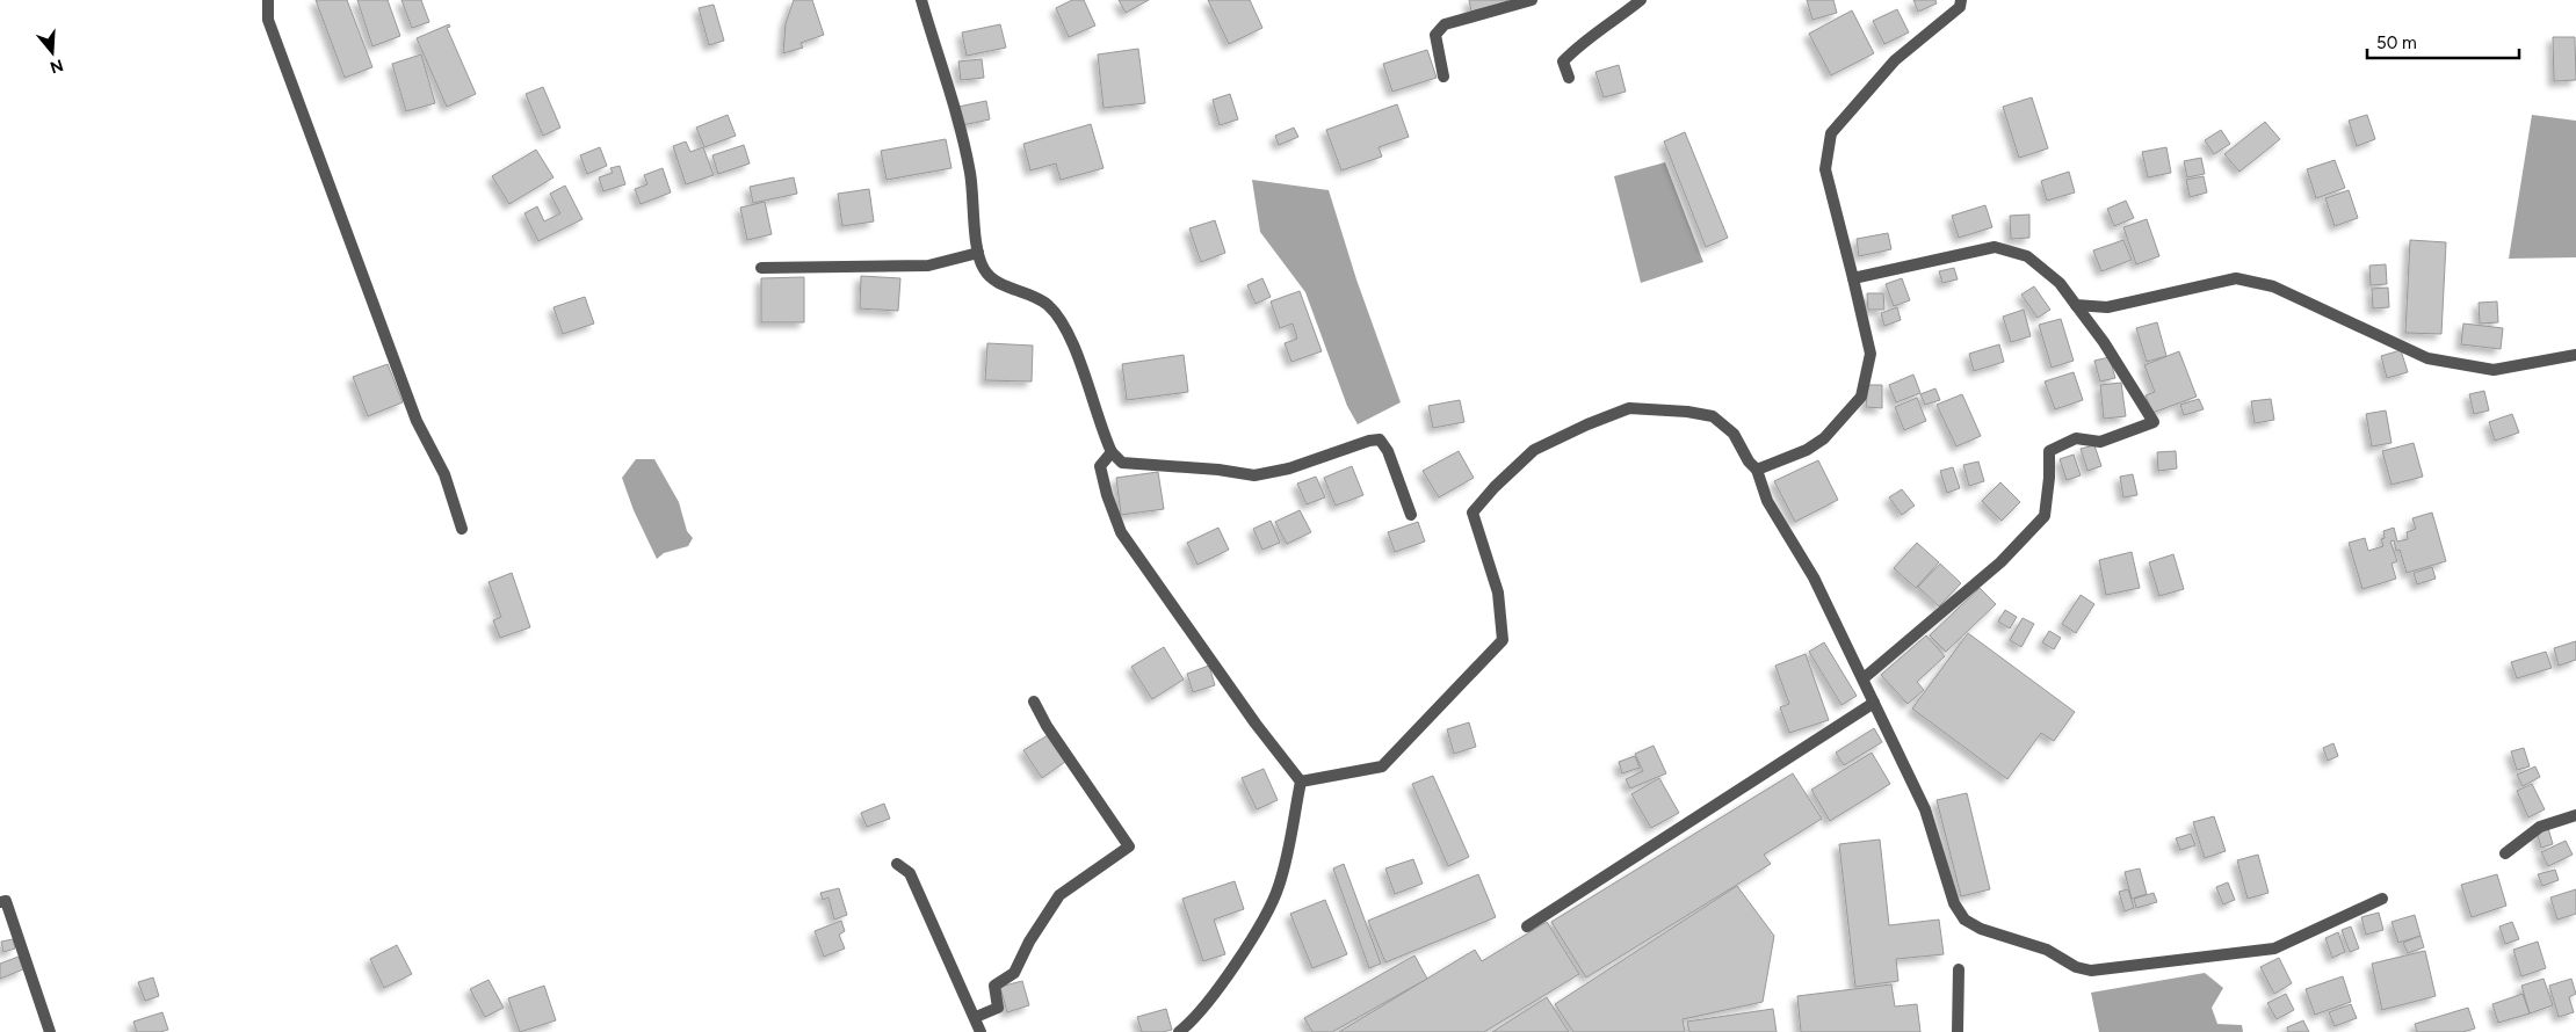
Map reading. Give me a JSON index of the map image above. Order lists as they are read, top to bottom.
{
  "scale_bar": "50 m",
  "north": "bottom"
}
